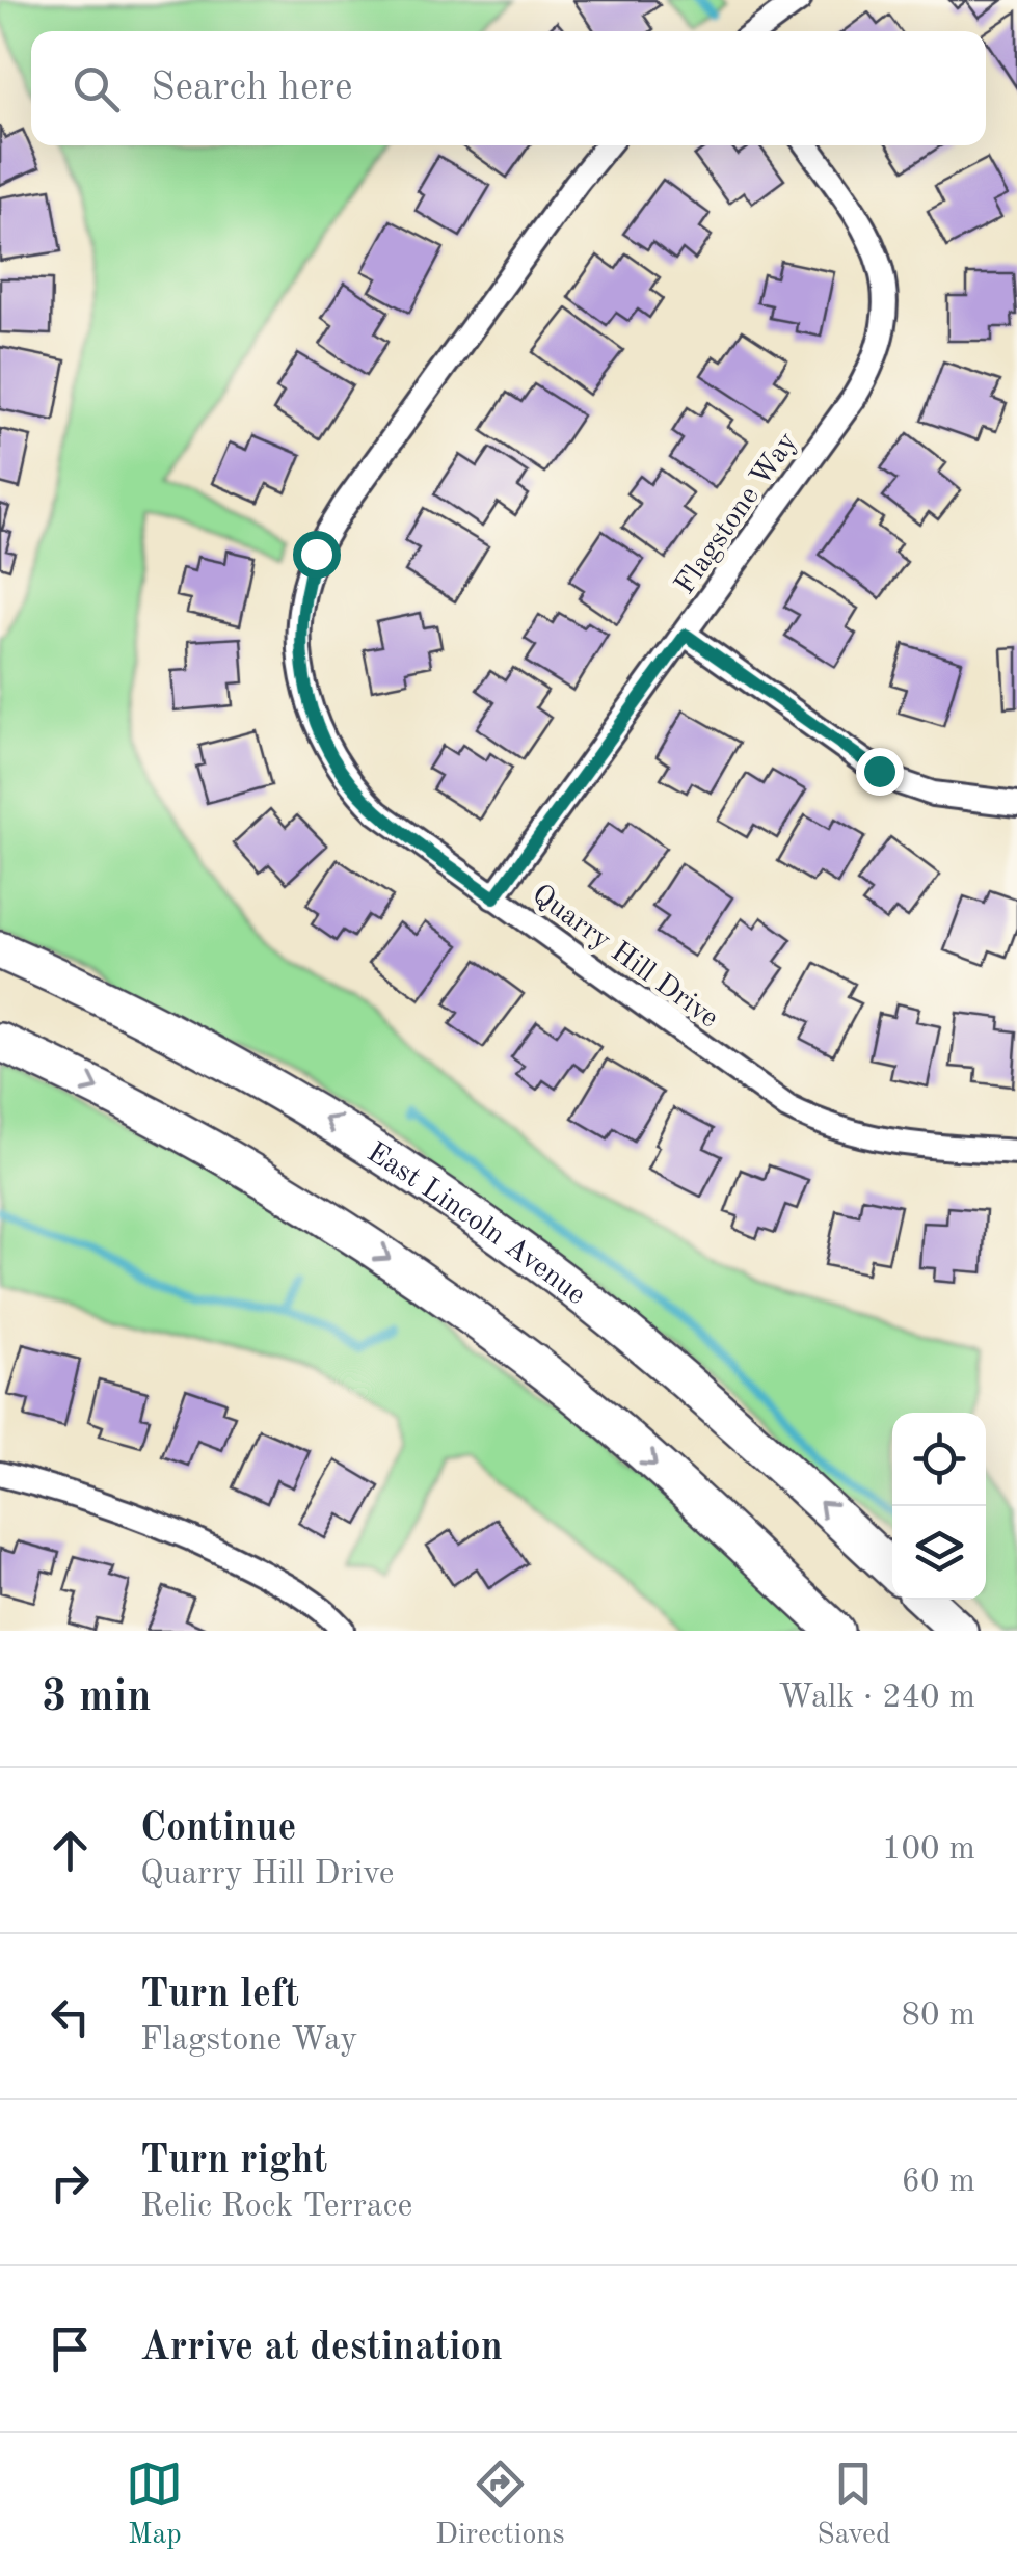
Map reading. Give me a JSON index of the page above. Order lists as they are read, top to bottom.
{
  "streets": {
    "main road": ["East Lincoln Avenue"],
    "street": ["Flagstone Way", "Quarry Hill Drive"]
  },
  "crossings": [
    ["Flagstone Way", "Quarry Hill Drive"]
  ],
  "page": {
    "search": "Search here",
    "heading": ["3 min", "Walk · 240 m"],
    "list": [
      ["Continue", "Quarry Hill Drive", "100 m"],
      ["Turn left", "Flagstone Way", "80 m"],
      ["Turn right", "Relic Rock Terrace", "60 m"],
      "Arrive at destination"
    ],
    "nav": ["Map", "Directions", "Saved"]
  }
}
